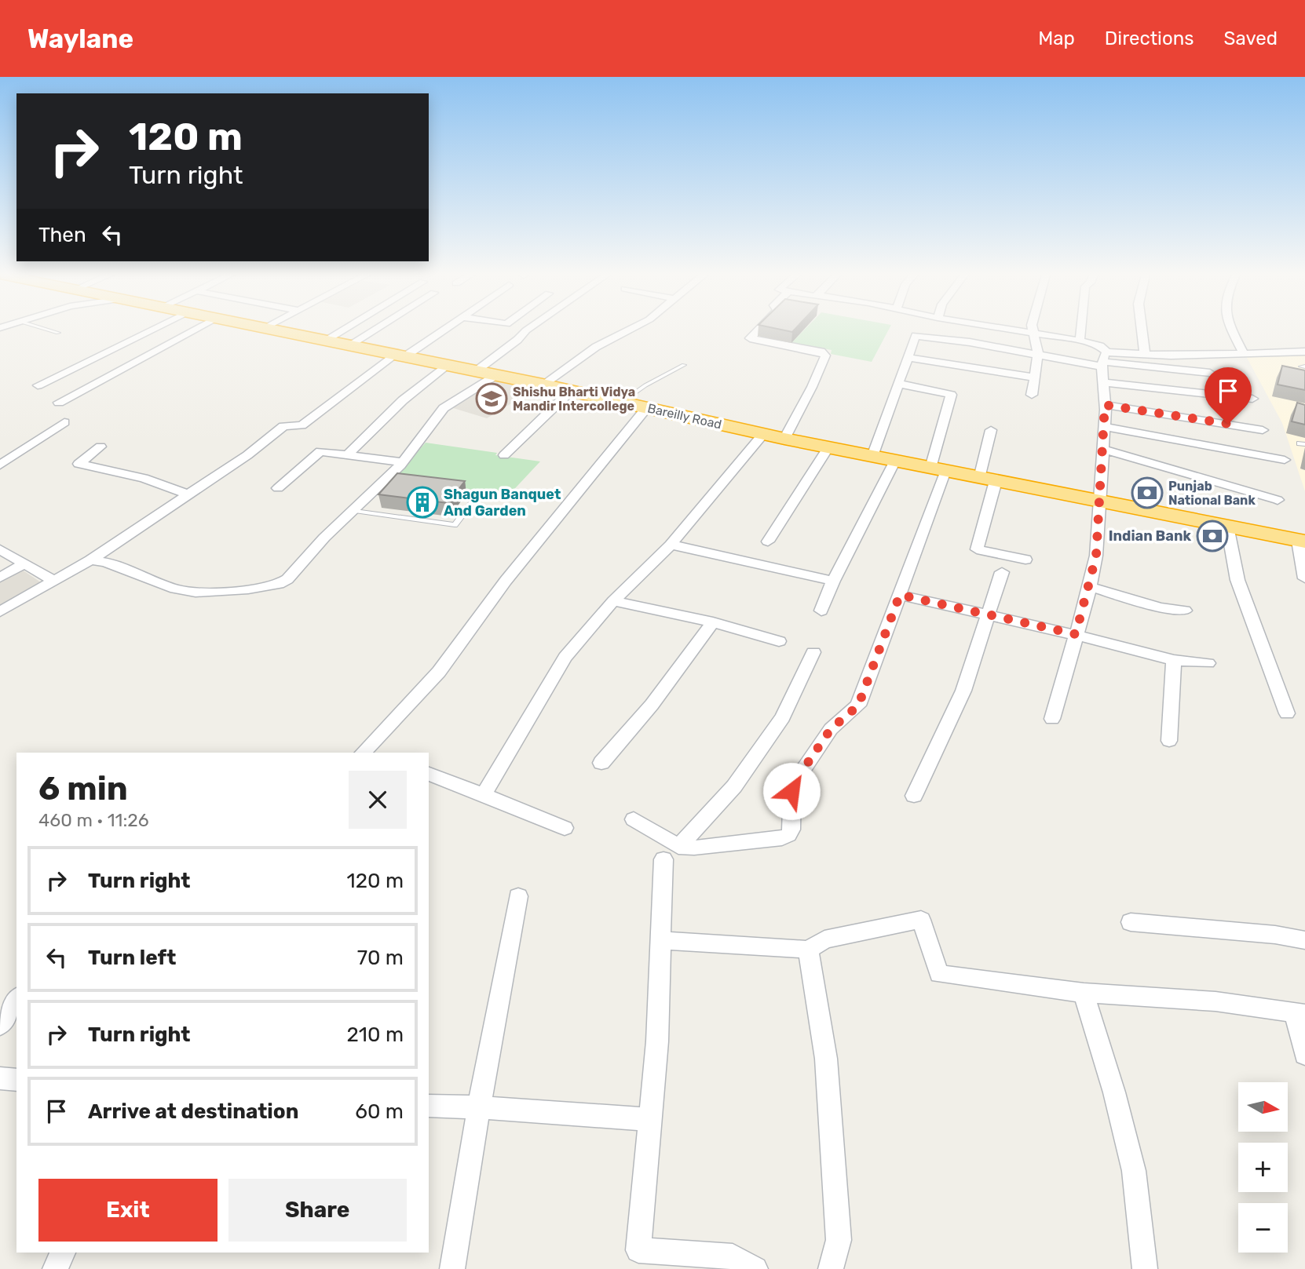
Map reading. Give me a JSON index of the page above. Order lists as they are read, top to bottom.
{
  "streets": {
    "highway": ["Bareilly Road"]
  },
  "places": {
    "school or university": ["Shishu Bharti Vidya Mandir Intercollege"],
    "bank": ["Punjab National Bank", "Indian Bank"],
    "building": ["Shagun Banquet And Garden"]
  },
  "north": "right",
  "page": {
    "header": "Waylane",
    "nav": ["Map", "Directions", "Saved"],
    "turn": ["120 m", "Turn right"],
    "then": "Then",
    "heading": ["6 min", "460 m · 11:26"],
    "list": [
      {
        "name": "Turn right",
        "value": "120 m"
      },
      {
        "name": "Turn left",
        "value": "70 m"
      },
      {
        "name": "Turn right",
        "value": "210 m"
      },
      {
        "name": "Arrive at destination",
        "value": "60 m"
      }
    ],
    "map_buttons": ["+", "−"],
    "buttons": ["Exit", "Share"]
  }
}
